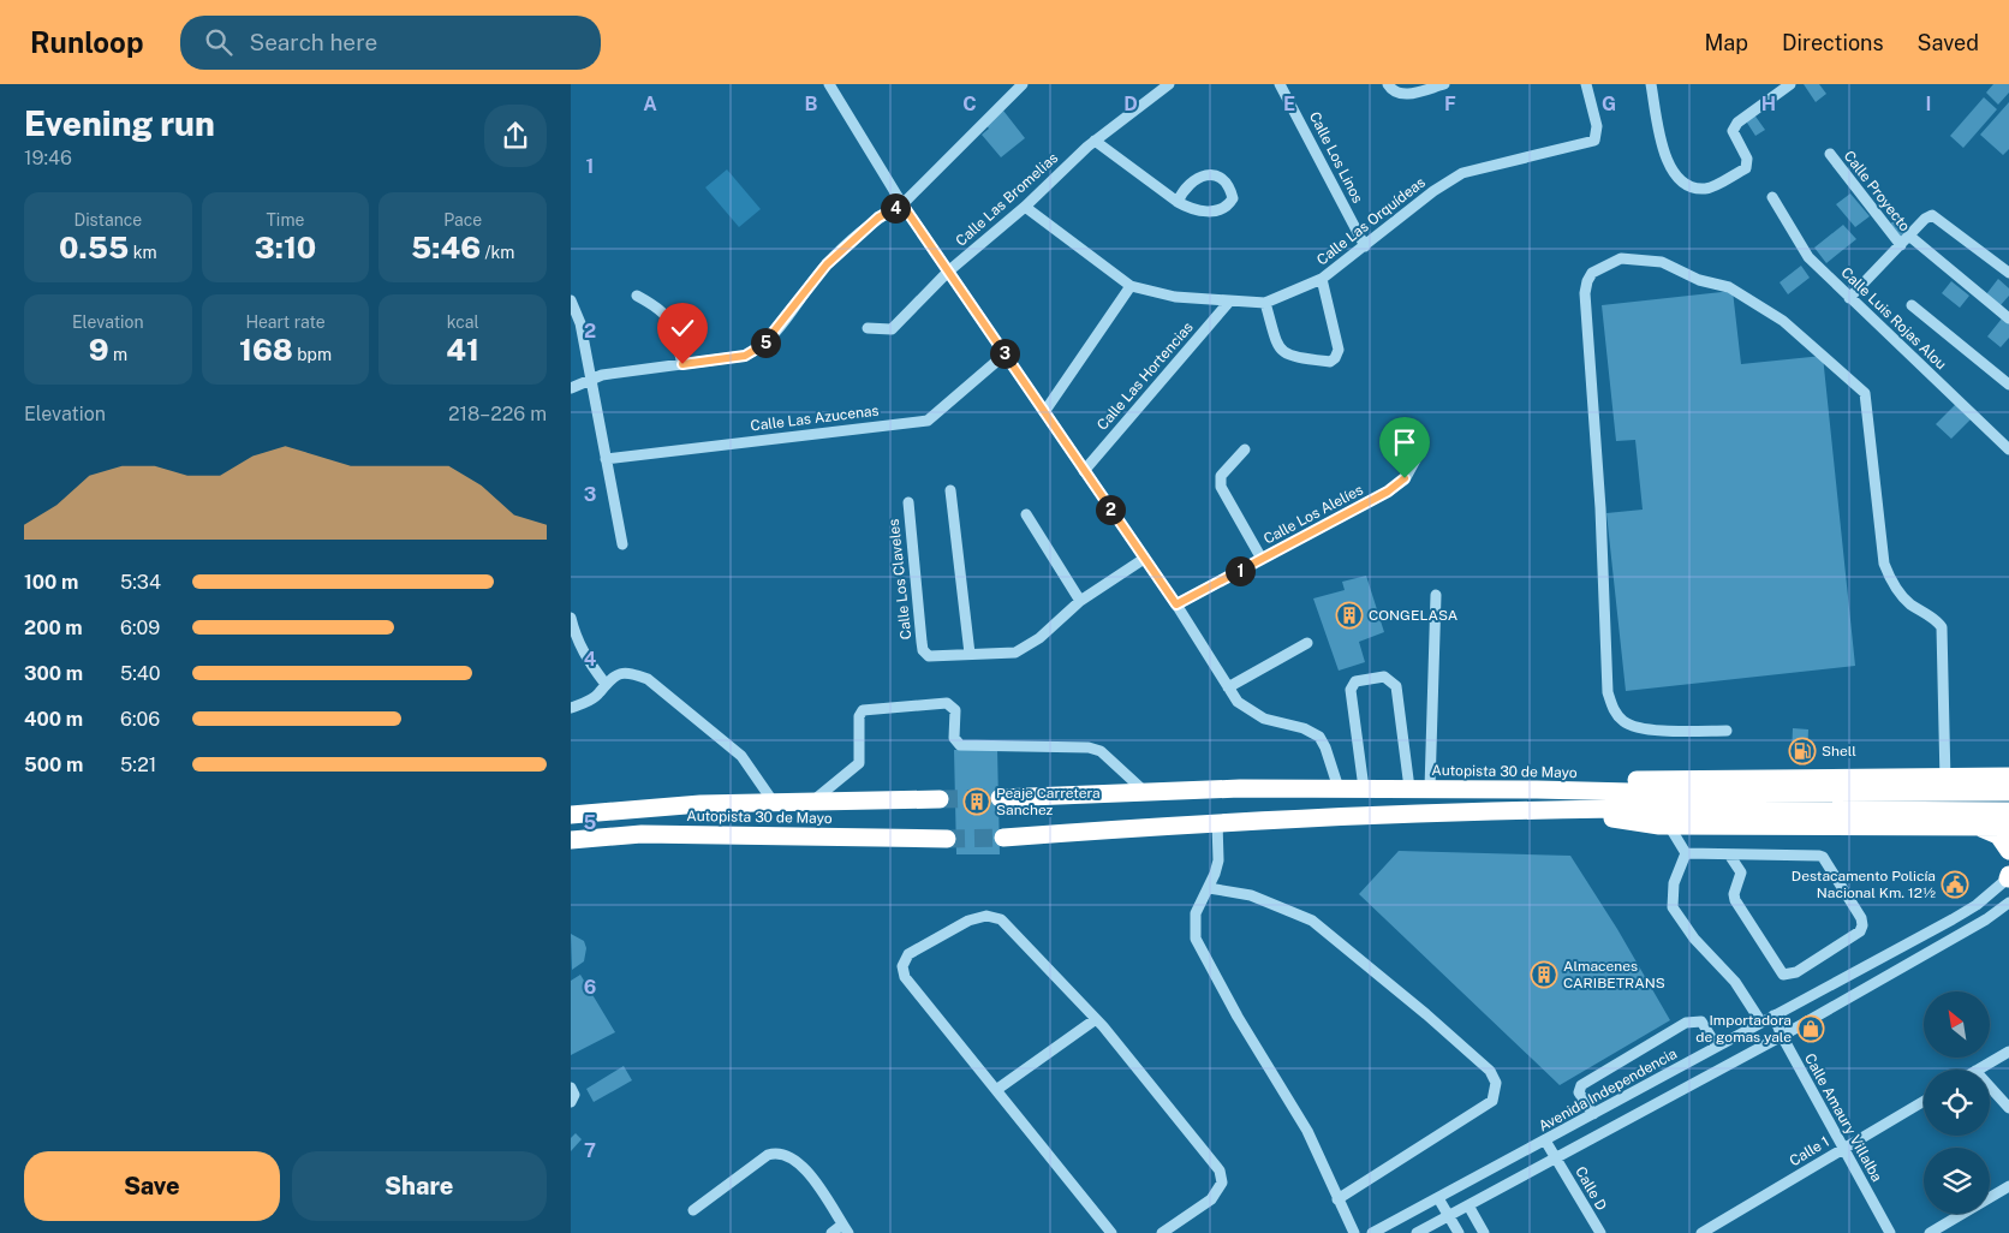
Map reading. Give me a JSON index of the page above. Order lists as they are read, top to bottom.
{
  "streets": {
    "highway": ["Autopista 30 de Mayo"],
    "street": [
      "Calle Los Linos",
      "Calle Proyecto",
      "Calle Las Bromelias",
      "Calle Las Orquídeas",
      "Calle Luis Rojas Alou",
      "Calle Las Hortencias",
      "Calle Las Azucenas",
      "Calle Los Alelíes",
      "Calle Los Claveles",
      "Avenida Independencia",
      "Calle Amaury Villalba",
      "Calle 1",
      "Calle D"
    ]
  },
  "crossings": [
    ["Calle Los Linos", "Calle Las Orquídeas"],
    ["Calle Las Bromelias", "Calle Las Orquídeas"],
    ["Calle Las Orquídeas", "Calle Las Hortencias"],
    ["Avenida Independencia", "Calle Amaury Villalba"],
    ["Avenida Independencia", "Calle D"],
    ["Calle Amaury Villalba", "Calle 1"]
  ],
  "places": {
    "building": ["CONGELASA", "Peaje Carretera Sanchez", "Almacenes CARIBETRANS"],
    "fuel station": ["Shell"],
    "public building": ["Destacamento Policía Nacional Km. 12½"],
    "shop": ["Importadora de gomas yale"]
  },
  "north": "top left",
  "page": {
    "header": "Runloop",
    "search": "Search here",
    "nav": ["Map", "Directions", "Saved"],
    "heading": ["Evening run", "19:46"],
    "stats": [
      ["Distance", "0.55 km"],
      ["Time", "3:10"],
      ["Pace", "5:46 /km"],
      ["Elevation", "9 m"],
      ["Heart rate", "168 bpm"],
      ["kcal", "41"]
    ],
    "pins": [
      "4",
      "5",
      "3",
      "2",
      "1"
    ],
    "chart": ["Elevation", "218–226 m"],
    "list": [
      {
        "name": "100 m",
        "note": "5:34"
      },
      {
        "name": "200 m",
        "note": "6:09"
      },
      {
        "name": "300 m",
        "note": "5:40"
      },
      {
        "name": "400 m",
        "note": "6:06"
      },
      {
        "name": "500 m",
        "note": "5:21"
      }
    ],
    "buttons": ["Save", "Share"]
  },
  "grid": {
    "columns": [
      "A",
      "B",
      "C",
      "D",
      "E",
      "F",
      "G",
      "H",
      "I"
    ],
    "rows": [
      "1",
      "2",
      "3",
      "4",
      "5",
      "6",
      "7"
    ]
  }
}
